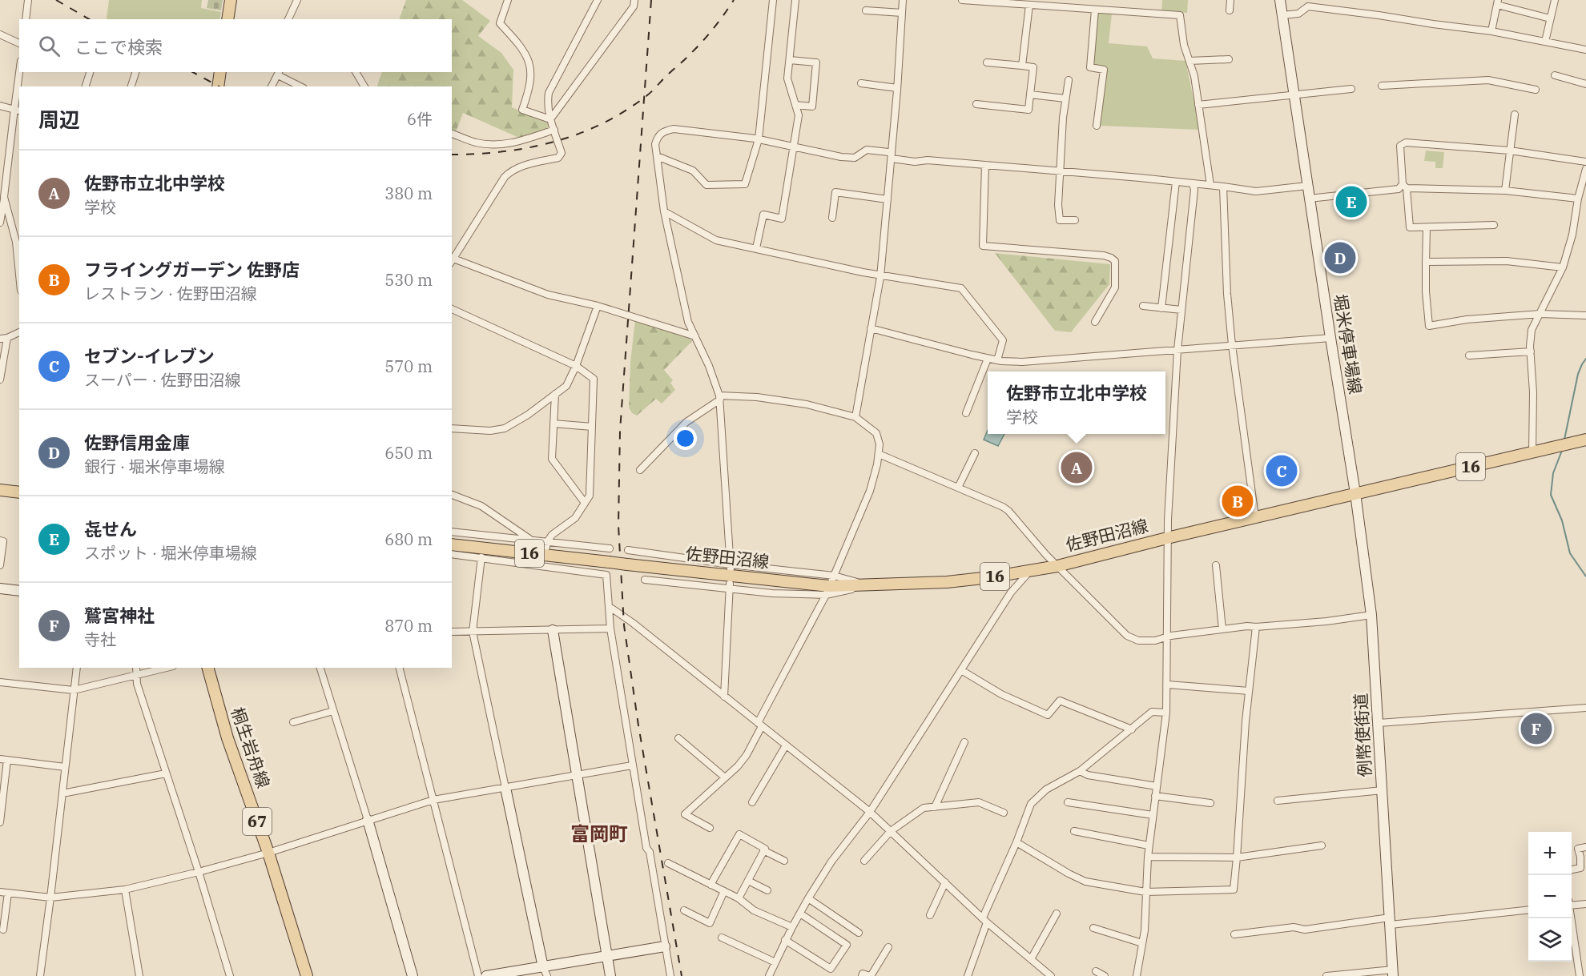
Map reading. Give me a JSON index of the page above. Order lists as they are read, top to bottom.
{
  "streets": {
    "main road": [
      "堀米停車場線",
      "16",
      "佐野田沼線",
      "例幣使街道",
      "桐生岩舟線",
      "67"
    ]
  },
  "crossings": [
    ["堀米停車場線", "佐野田沼線"],
    ["堀米停車場線", "例幣使街道"],
    ["佐野田沼線", "例幣使街道"]
  ],
  "districts": ["富岡町"],
  "page": {
    "search": "ここで検索",
    "heading": ["周辺", "6件"],
    "list": [
      {
        "mark": "A",
        "name": "佐野市立北中学校",
        "note": "学校",
        "value": "380 m"
      },
      {
        "mark": "B",
        "name": "フライングガーデン 佐野店",
        "note": "レストラン · 佐野田沼線",
        "value": "530 m"
      },
      {
        "mark": "C",
        "name": "セブン-イレブン",
        "note": "スーパー · 佐野田沼線",
        "value": "570 m"
      },
      {
        "mark": "D",
        "name": "佐野信用金庫",
        "note": "銀行 · 堀米停車場線",
        "value": "650 m"
      },
      {
        "mark": "E",
        "name": "㐂せん",
        "note": "スポット · 堀米停車場線",
        "value": "680 m"
      },
      {
        "mark": "F",
        "name": "鷲宮神社",
        "note": "寺社",
        "value": "870 m"
      }
    ],
    "pins": [
      "E",
      "D",
      "A",
      "C",
      "B",
      "F"
    ],
    "popup": ["佐野市立北中学校", "学校"],
    "map_buttons": ["+", "−"]
  }
}
